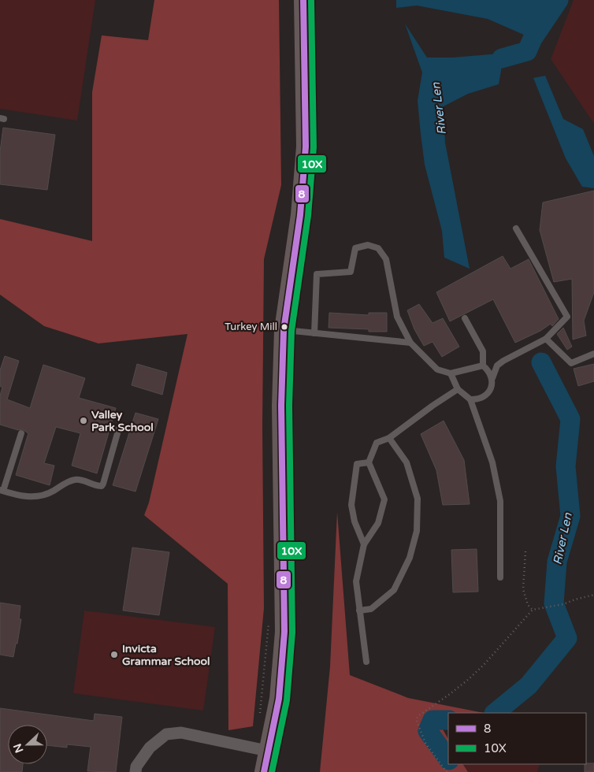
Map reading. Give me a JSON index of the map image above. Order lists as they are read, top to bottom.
{
  "water": ["River Len"],
  "places": ["Turkey Mill", "Valley Park School", "Invicta Grammar School"],
  "lines": ["transit line 8", "transit line 10X"],
  "legend": ["8", "10X"],
  "north": "left"
}
